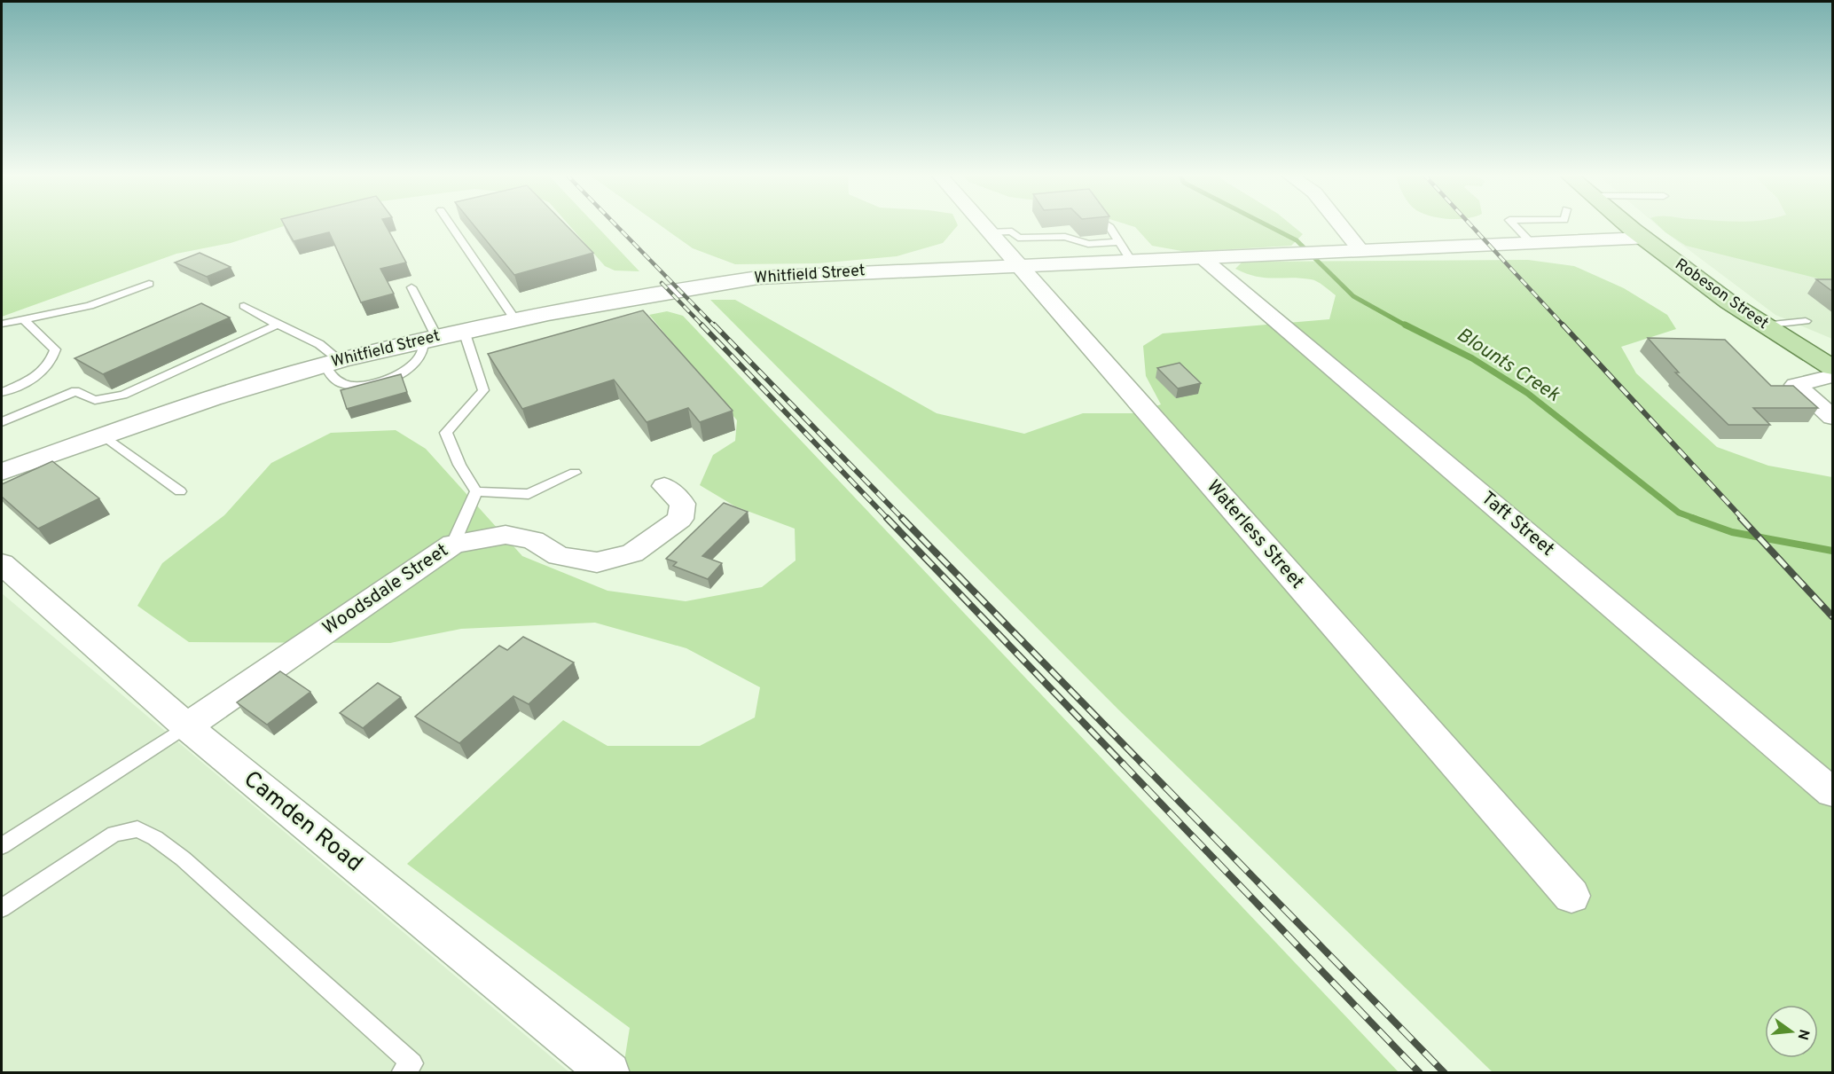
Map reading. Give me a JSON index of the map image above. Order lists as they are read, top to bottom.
{
  "streets": {
    "main road": ["Whitfield Street", "Robeson Street"],
    "street": [
      "Taft Street",
      "Waterless Street",
      "Woodsdale Street",
      "Camden Road"
    ]
  },
  "crossings": [
    ["Whitfield Street", "Robeson Street"],
    ["Whitfield Street", "Taft Street"],
    ["Whitfield Street", "Waterless Street"],
    ["Woodsdale Street", "Camden Road"]
  ],
  "water": ["Blounts Creek"],
  "north": "right"
}
